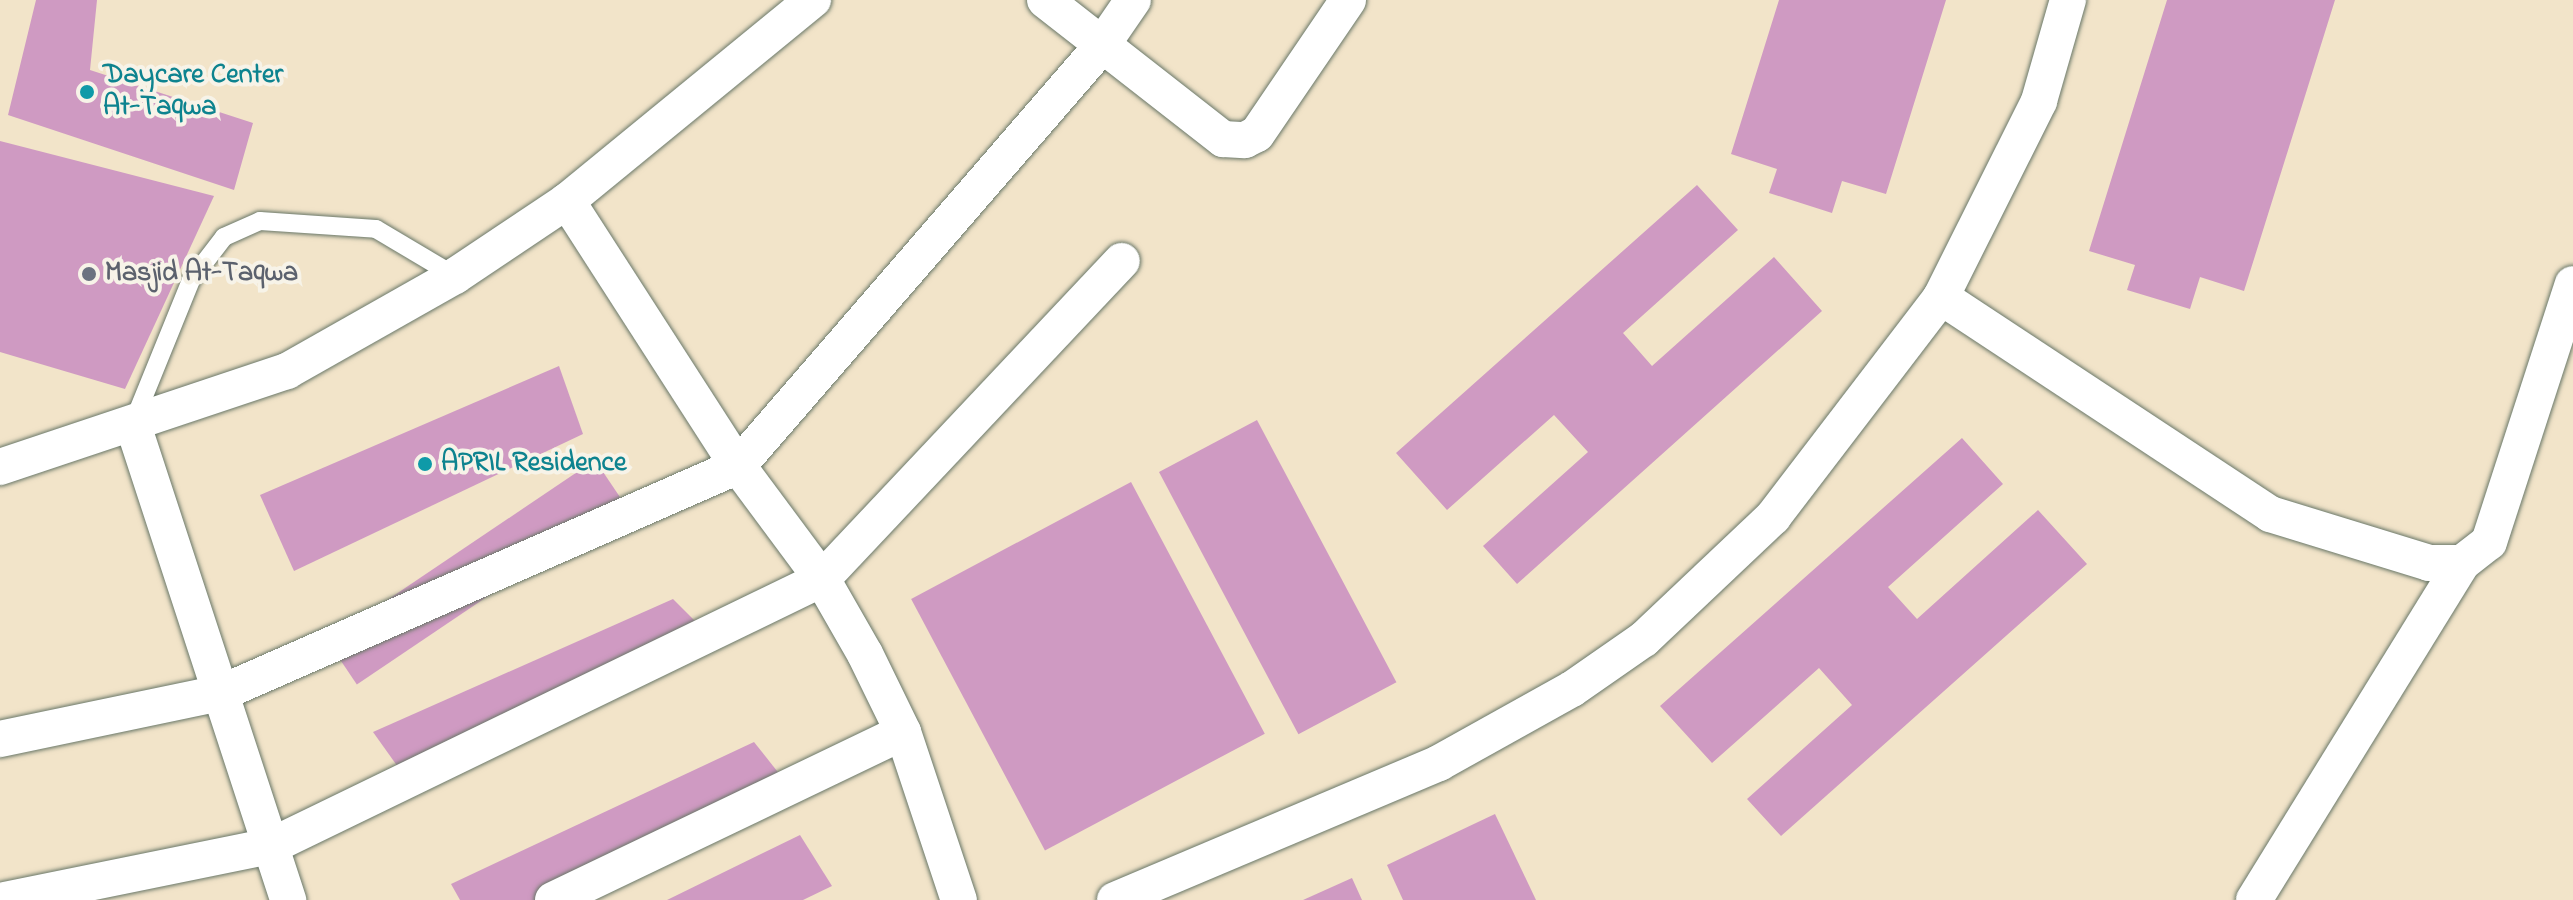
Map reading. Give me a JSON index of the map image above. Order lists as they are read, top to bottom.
{
  "places": ["Daycare Center At-Taqwa", "Masjid At-Taqwa", "APRIL Residence"]
}
